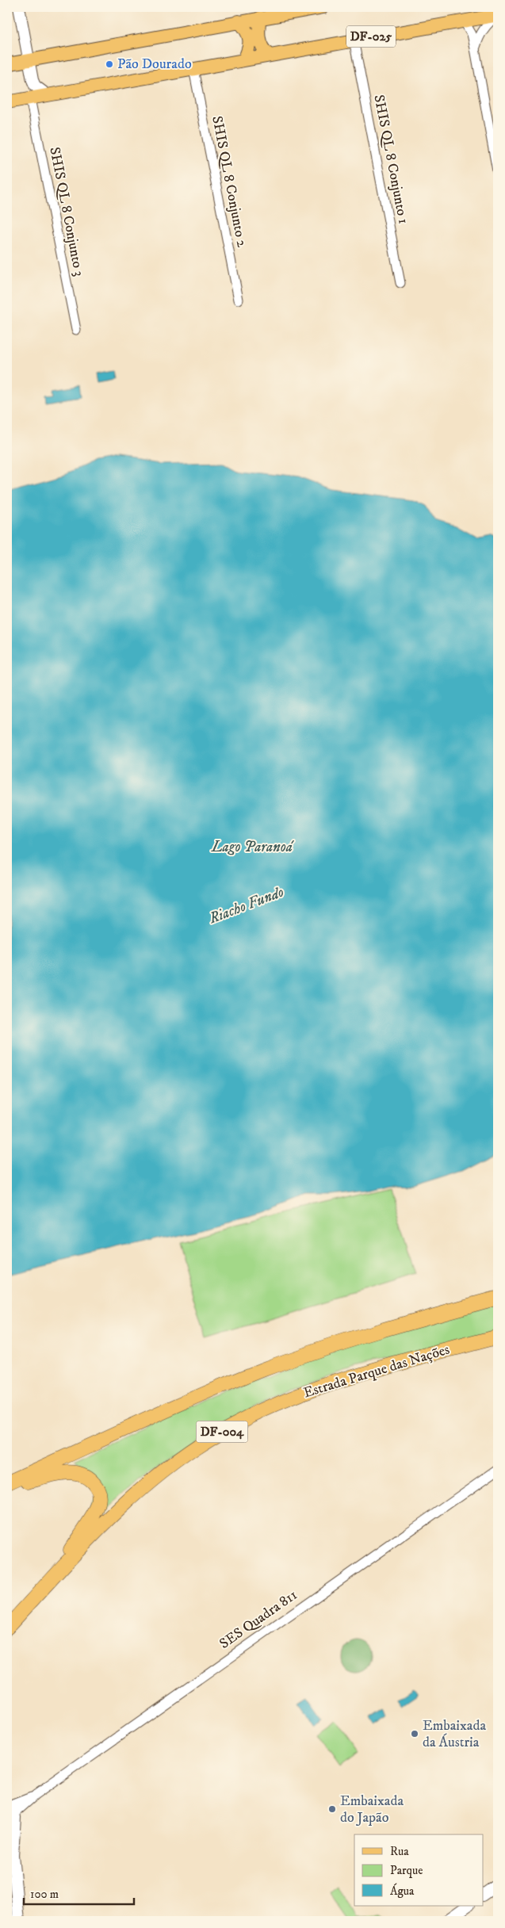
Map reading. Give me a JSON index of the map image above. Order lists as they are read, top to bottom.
{
  "streets": {
    "highway": ["Estrada Parque das Nações", "DF-004"],
    "main road": ["DF-025"],
    "street": [
      "SHIS QL 8 Conjunto 1",
      "SHIS QL 8 Conjunto 2",
      "SHIS QL 8 Conjunto 3",
      "SES Quadra 811"
    ]
  },
  "crossings": [
    ["DF-025", "SHIS QL 8 Conjunto 1"],
    ["DF-025", "SHIS QL 8 Conjunto 2"],
    ["DF-025", "SHIS QL 8 Conjunto 3"]
  ],
  "water": ["Lago Paranoá", "Riacho Fundo"],
  "places": ["Pão Dourado", "Embaixada da Áustria", "Embaixada do Japão"],
  "legend": ["Rua", "Parque", "Água"],
  "scale_bar": "100 m"
}
